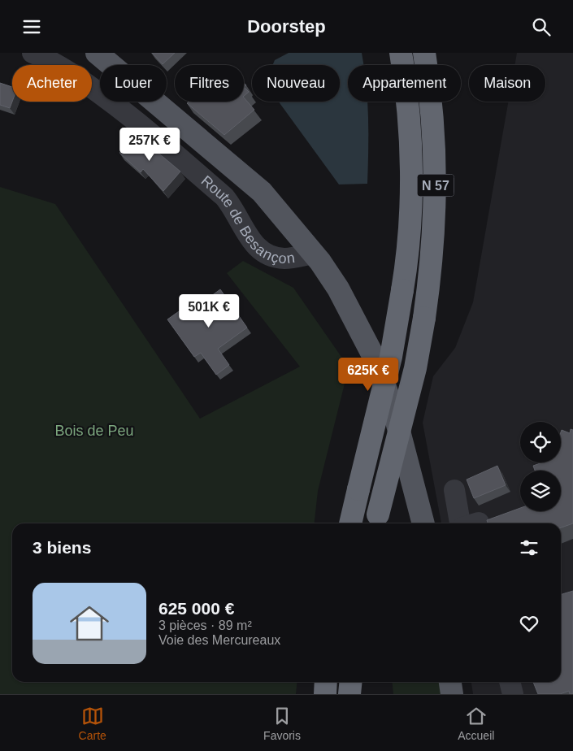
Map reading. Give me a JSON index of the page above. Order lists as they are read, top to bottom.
{
  "streets": {
    "highway": ["N 57"],
    "street": ["Route de Besançon"]
  },
  "parks": ["Bois de Peu"],
  "page": {
    "header": "Doorstep",
    "chip": [
      "Acheter",
      "Louer",
      "Filtres",
      "Nouveau",
      "Appartement",
      "Maison"
    ],
    "price": ["257K €", "501K €", "625K €"],
    "heading": "3 biens",
    "list": [
      {
        "name": "625 000 €",
        "note": "3 pièces · 89 m² · Voie des Mercureaux"
      }
    ],
    "tabs": ["Carte", "Favoris", "Accueil"]
  }
}
